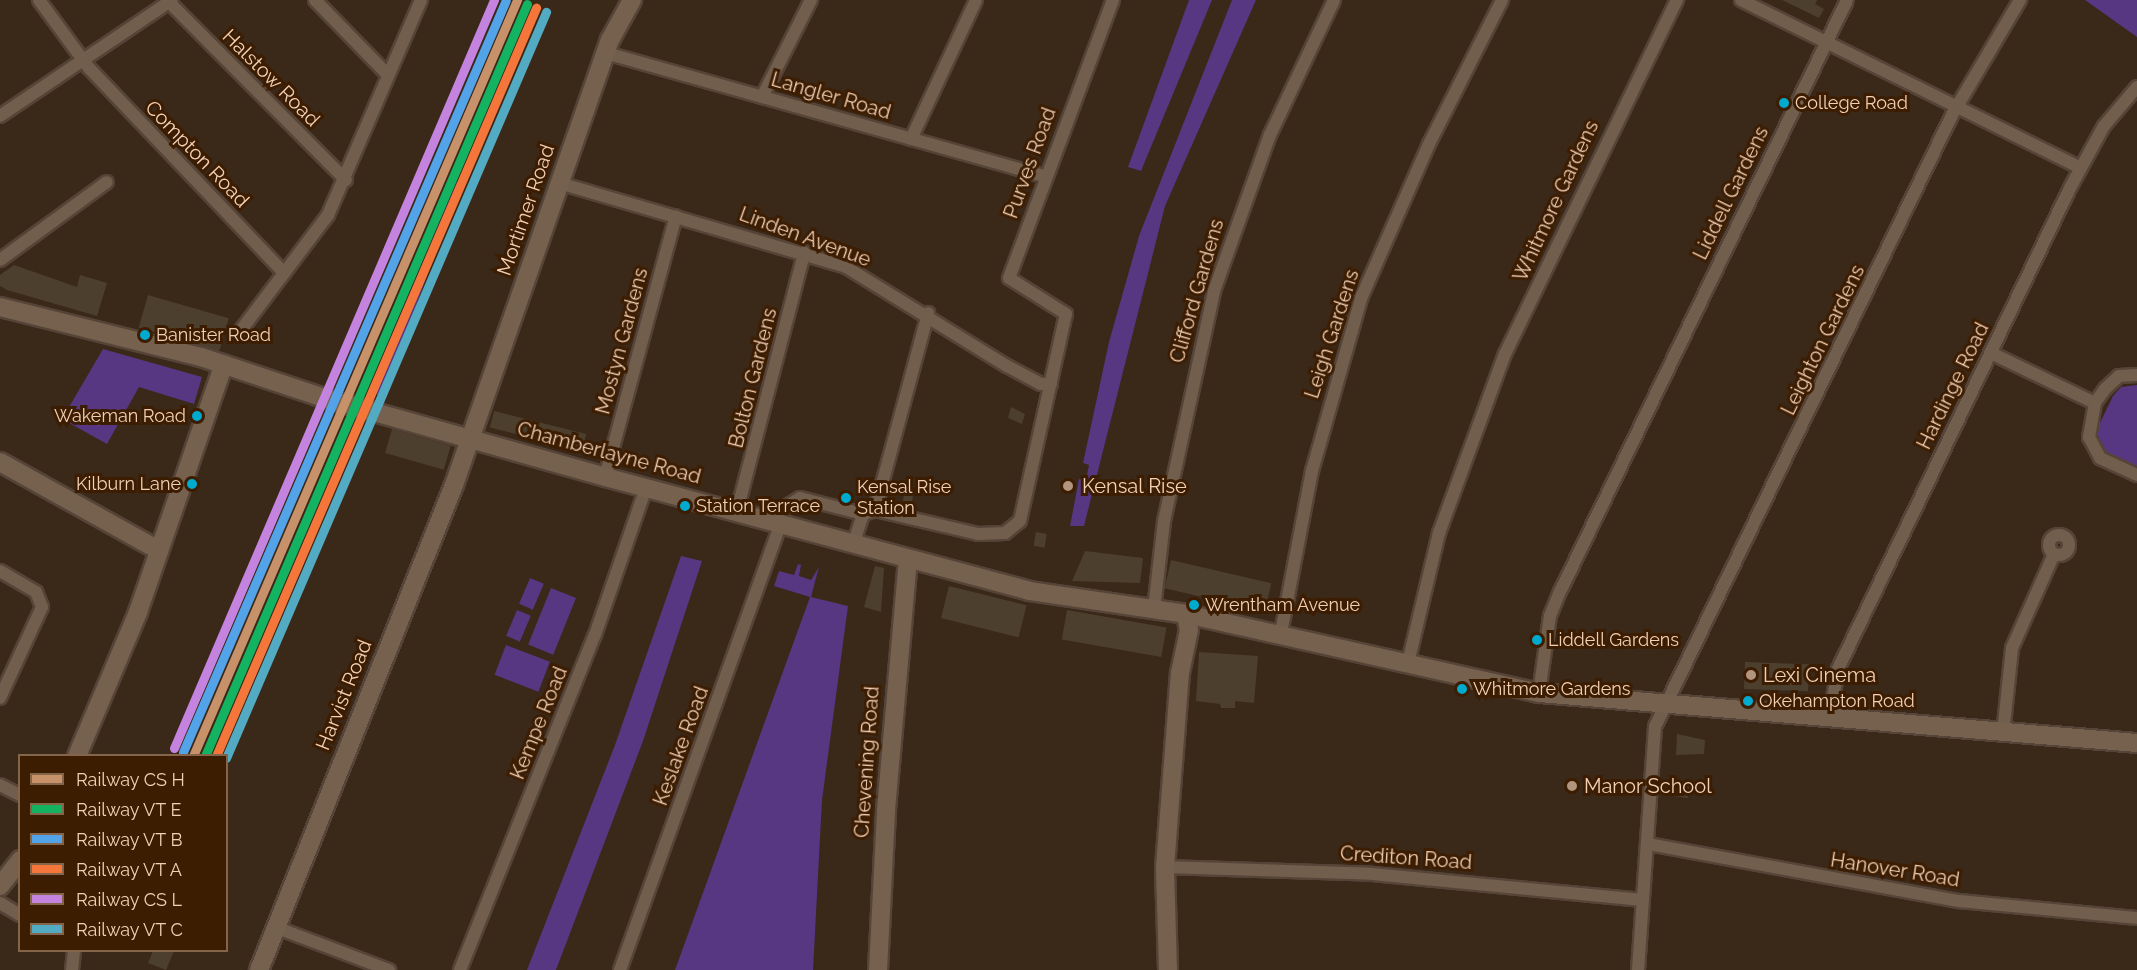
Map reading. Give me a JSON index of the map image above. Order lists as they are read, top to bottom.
{
  "streets": {
    "street": [
      "Halstow Road",
      "Langler Road",
      "Compton Road",
      "Purves Road",
      "Liddell Gardens",
      "Whitmore Gardens",
      "Mortimer Road",
      "Linden Avenue",
      "Clifford Gardens",
      "Leigh Gardens",
      "Leighton Gardens",
      "Mostyn Gardens",
      "Bolton Gardens",
      "Hardinge Road",
      "Chamberlayne Road",
      "Harvist Road",
      "Kempe Road",
      "Keslake Road",
      "Chevening Road",
      "Crediton Road",
      "Hanover Road"
    ]
  },
  "crossings": [
    ["Langler Road", "Purves Road"],
    ["Langler Road", "Mortimer Road"],
    ["Purves Road", "Linden Avenue"],
    ["Liddell Gardens", "Chamberlayne Road"],
    ["Whitmore Gardens", "Chamberlayne Road"],
    ["Mortimer Road", "Linden Avenue"],
    ["Mortimer Road", "Chamberlayne Road"],
    ["Mortimer Road", "Harvist Road"],
    ["Linden Avenue", "Mostyn Gardens"],
    ["Linden Avenue", "Bolton Gardens"],
    ["Clifford Gardens", "Chamberlayne Road"],
    ["Leigh Gardens", "Chamberlayne Road"],
    ["Leighton Gardens", "Chamberlayne Road"],
    ["Mostyn Gardens", "Chamberlayne Road"],
    ["Bolton Gardens", "Chamberlayne Road"],
    ["Hardinge Road", "Chamberlayne Road"],
    ["Chamberlayne Road", "Harvist Road"],
    ["Chamberlayne Road", "Kempe Road"],
    ["Chamberlayne Road", "Keslake Road"],
    ["Chamberlayne Road", "Chevening Road"]
  ],
  "places": [
    "College Road",
    "Banister Road",
    "Wakeman Road",
    "Kilburn Lane",
    "Kensal Rise",
    "Kensal Rise Station",
    "Station Terrace",
    "Wrentham Avenue",
    "Liddell Gardens",
    "Lexi Cinema",
    "Whitmore Gardens",
    "Okehampton Road",
    "Manor School"
  ],
  "legend": [
    "Railway CS H",
    "Railway VT E",
    "Railway VT B",
    "Railway VT A",
    "Railway CS L",
    "Railway VT C"
  ]
}
